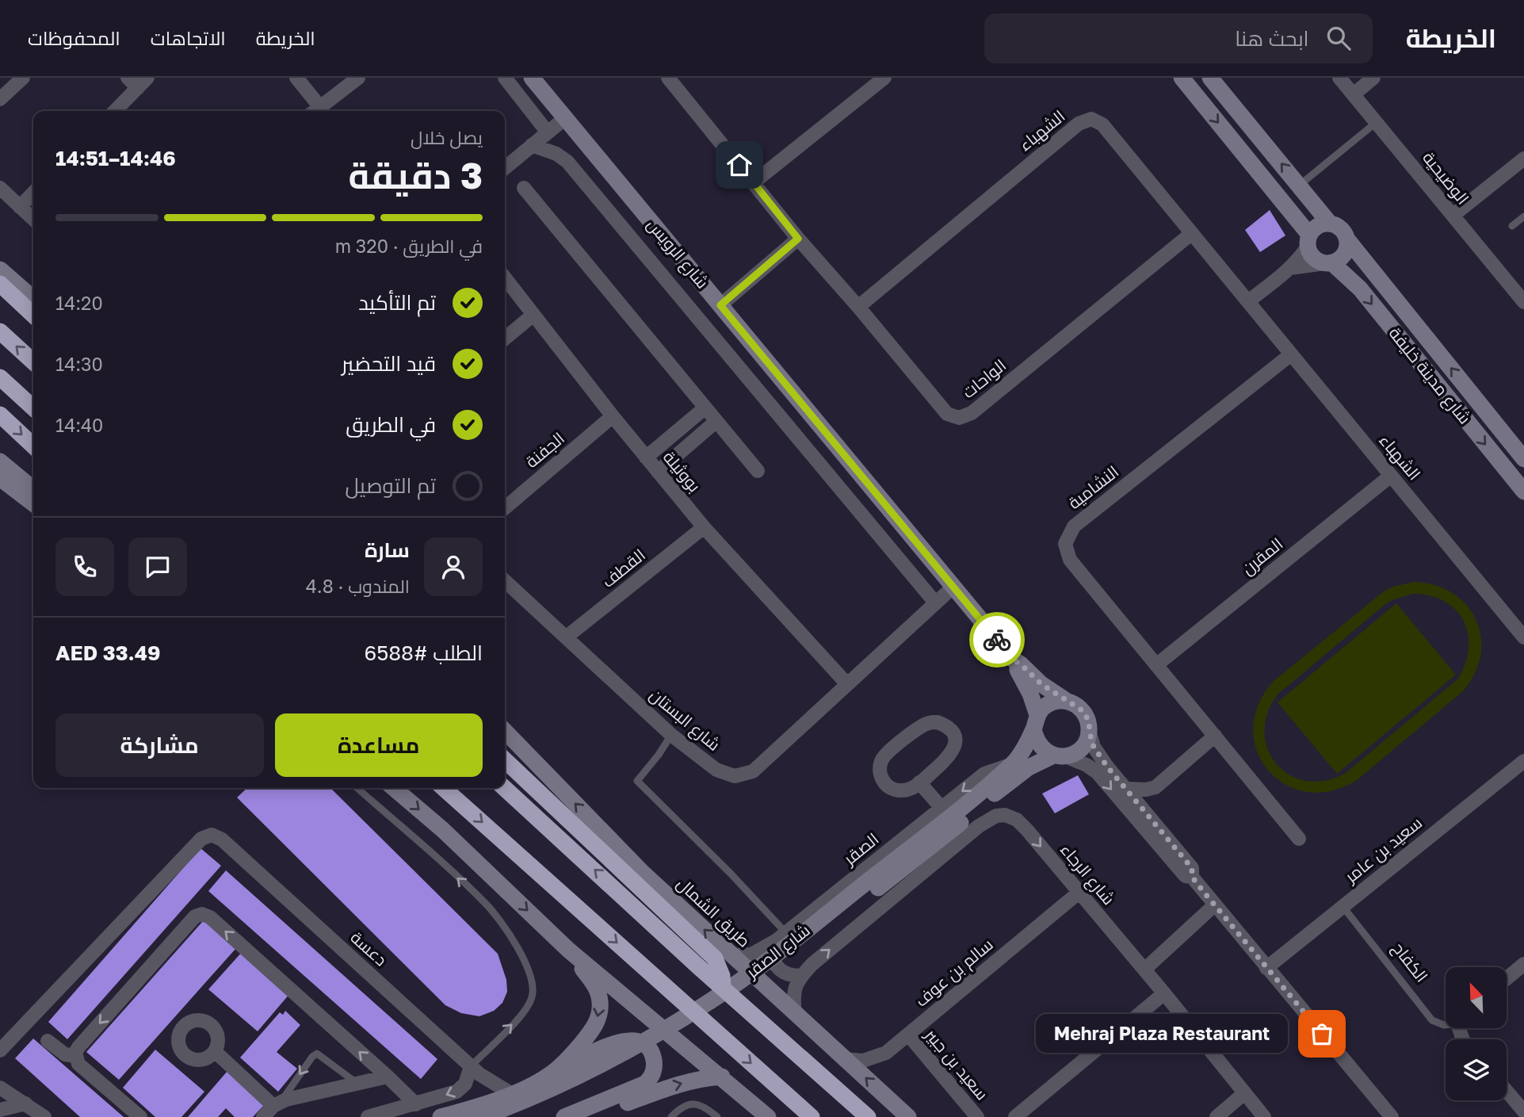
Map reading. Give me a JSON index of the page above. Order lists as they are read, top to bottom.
{
  "streets": {
    "street": [
      "الشهباء",
      "الوضيحية",
      "شارع الرويس",
      "شارع مدينة خليفة",
      "الواحات",
      "الجفنة",
      "بووثيلة",
      "النشامية",
      "المقرن",
      "القطف",
      "شارع البستان",
      "الصقر",
      "سعيد بن عامر",
      "شارع الرجاء",
      "طريق الشمال",
      "دعسة",
      "شارع الصقر",
      "سالم بن عوف",
      "سعيد بن جبير"
    ],
    "lane": ["الكفاح"]
  },
  "crossings": [
    ["الشهباء", "الواحات"],
    ["الشهباء", "النشامية"],
    ["الشهباء", "المقرن"],
    ["شارع الرويس", "شارع البستان"],
    ["شارع الرويس", "شارع الصقر"],
    ["الجفنة", "بووثيلة"],
    ["بووثيلة", "القطف"],
    ["بووثيلة", "شارع البستان"],
    ["النشامية", "المقرن"],
    ["القطف", "شارع البستان"],
    ["الصقر", "طريق الشمال"],
    ["الصقر", "شارع الصقر"],
    ["سعيد بن عامر", "الكفاح"],
    ["شارع الرجاء", "سالم بن عوف"],
    ["طريق الشمال", "سالم بن عوف"],
    ["سالم بن عوف", "سعيد بن جبير"]
  ],
  "places": ["Mehraj Plaza Restaurant"],
  "north": "top left",
  "page": {
    "header": "الخريطة",
    "search": "ابحث هنا",
    "nav": ["الخريطة", "الاتجاهات", "المحفوظات"],
    "heading": ["3 دقيقة", "يصل خلال", "14:46–14:51"],
    "panel": [
      "سارة",
      "المندوب · 4.8",
      "الطلب #6588",
      "AED 33.49"
    ],
    "bar": "في الطريق · 320 m",
    "list": [
      ["تم التأكيد", "14:20"],
      ["قيد التحضير", "14:30"],
      ["في الطريق", "14:40"],
      "تم التوصيل"
    ],
    "buttons": ["مساعدة", "مشاركة"],
    "bubble": "Mehraj Plaza Restaurant"
  }
}
